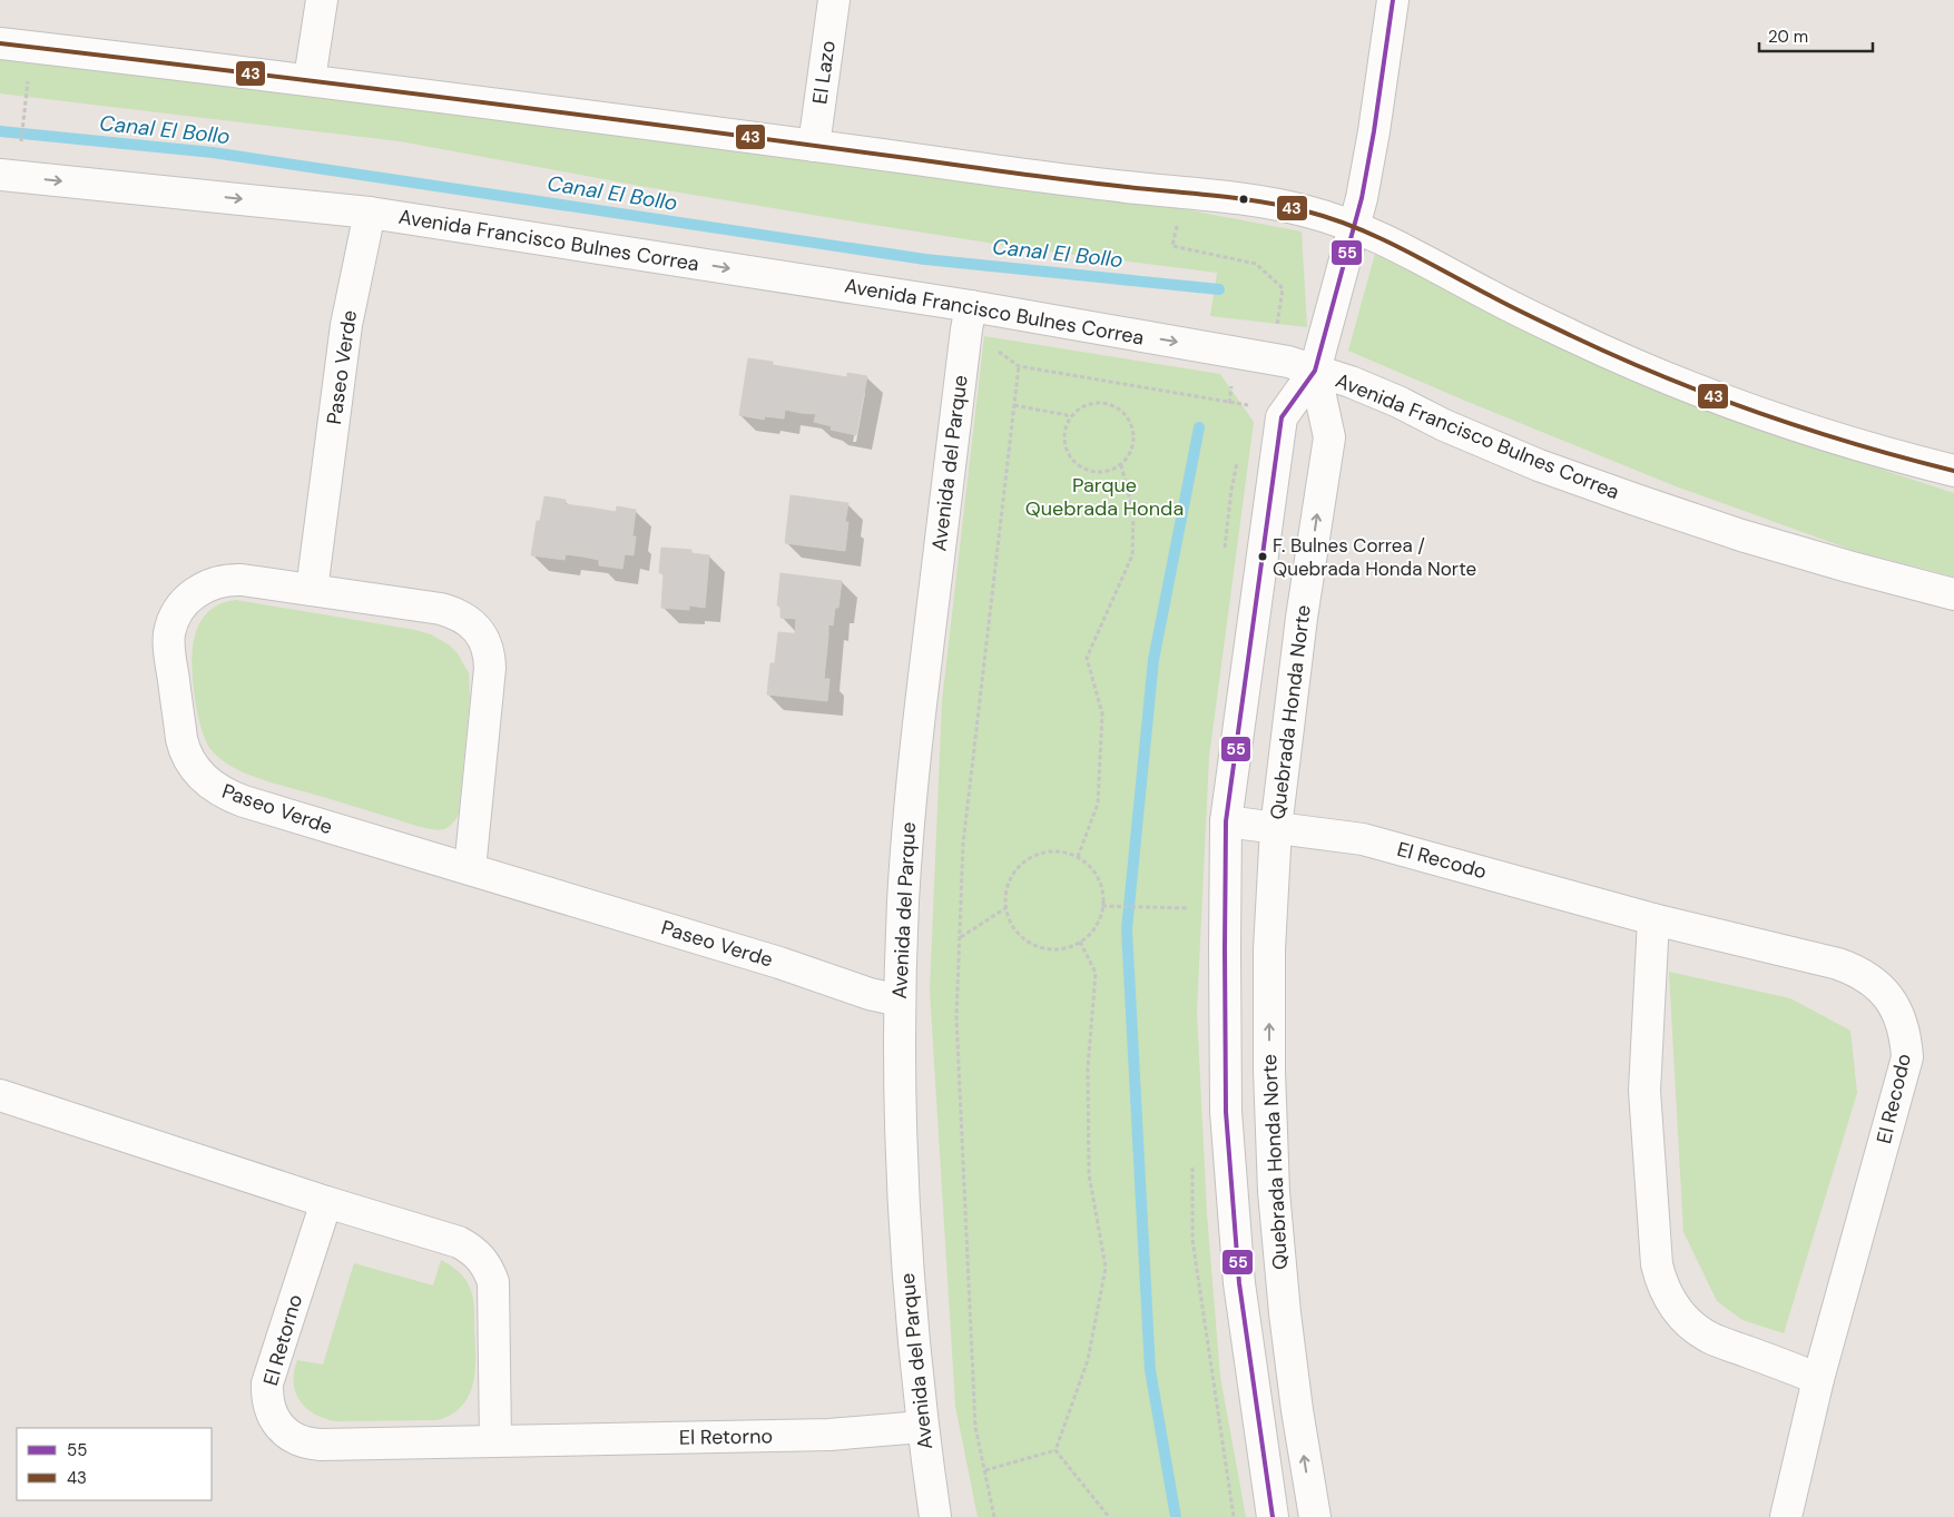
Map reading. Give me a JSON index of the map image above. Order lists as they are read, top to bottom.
{
  "streets": {
    "street": [
      "El Lazo",
      "Avenida Francisco Bulnes Correa",
      "Paseo Verde",
      "Avenida del Parque",
      "Quebrada Honda Norte",
      "El Recodo",
      "El Retorno"
    ]
  },
  "crossings": [
    ["Avenida Francisco Bulnes Correa", "Paseo Verde"],
    ["Avenida Francisco Bulnes Correa", "Avenida del Parque"],
    ["Avenida Francisco Bulnes Correa", "Quebrada Honda Norte"],
    ["Paseo Verde", "Avenida del Parque"],
    ["Avenida del Parque", "El Retorno"],
    ["Quebrada Honda Norte", "El Recodo"]
  ],
  "water": ["Canal El Bollo"],
  "parks": ["Parque Quebrada Honda"],
  "places": ["F. Bulnes Correa / Quebrada Honda Norte"],
  "lines": ["transit line 55", "transit line 43"],
  "legend": ["55", "43"],
  "scale_bar": "20 m"
}
